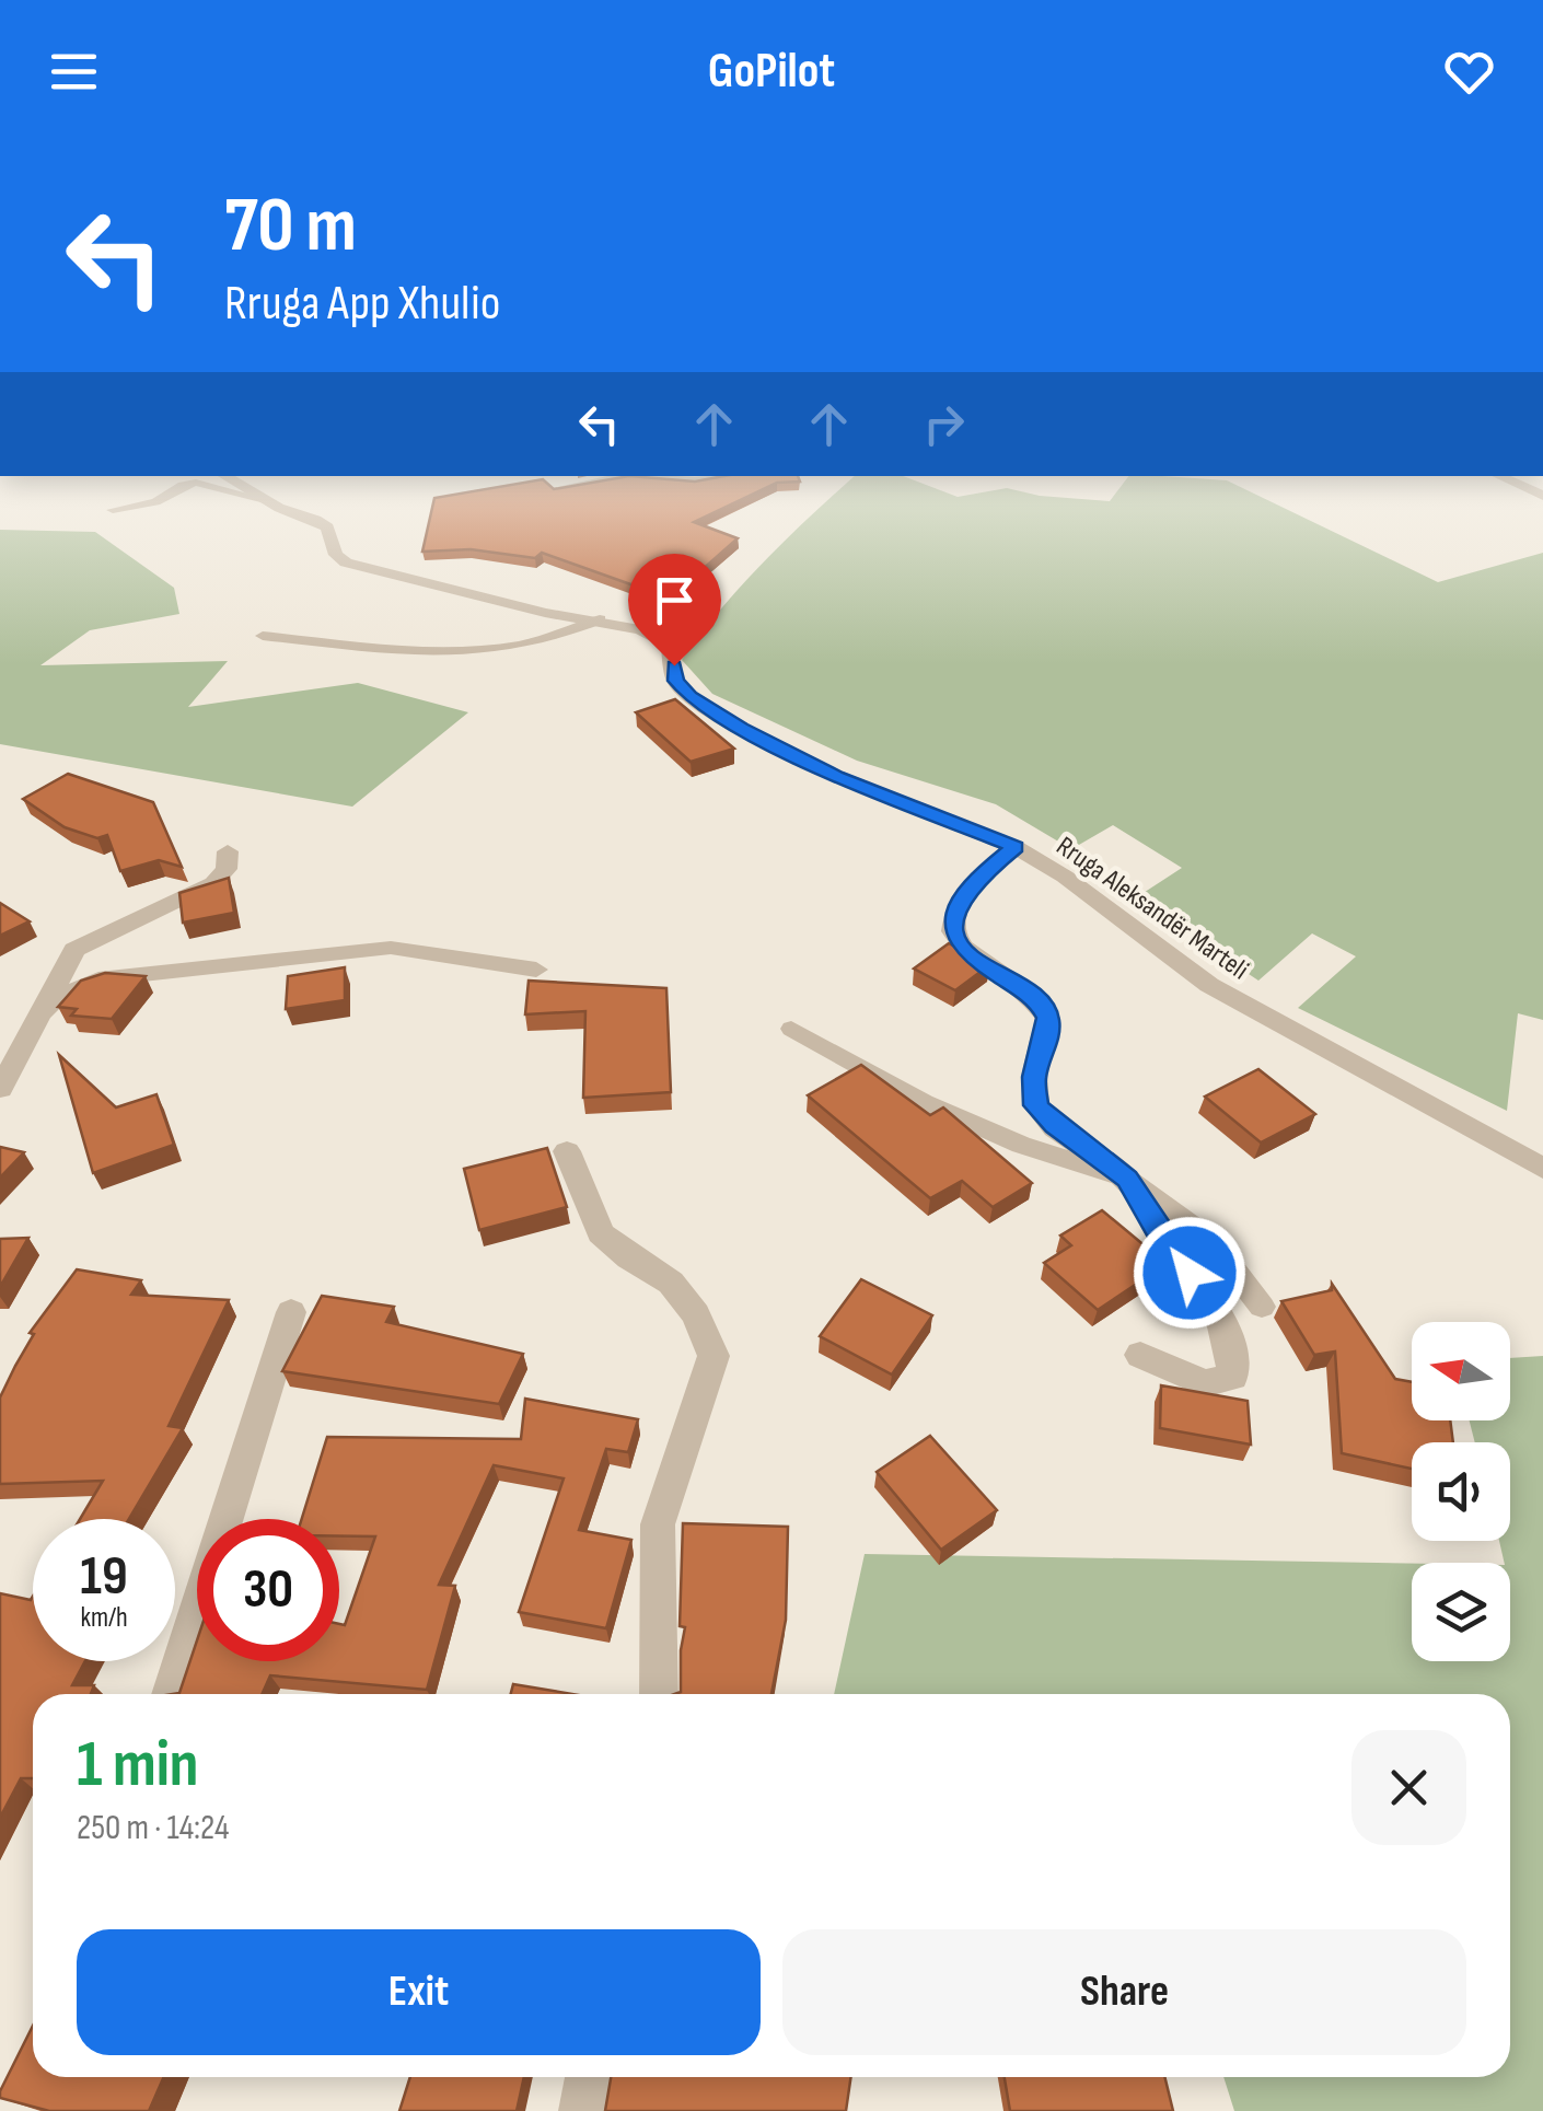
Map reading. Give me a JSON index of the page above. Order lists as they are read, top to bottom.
{
  "streets": {
    "street": ["Rruga Aleksandër Marteli"]
  },
  "north": "left",
  "page": {
    "header": "GoPilot",
    "turn": ["70 m", "Rruga App Xhulio"],
    "speed": "19 km/h",
    "limit": "30",
    "heading": ["1 min", "250 m · 14:24"],
    "buttons": ["Exit", "Share"]
  }
}
